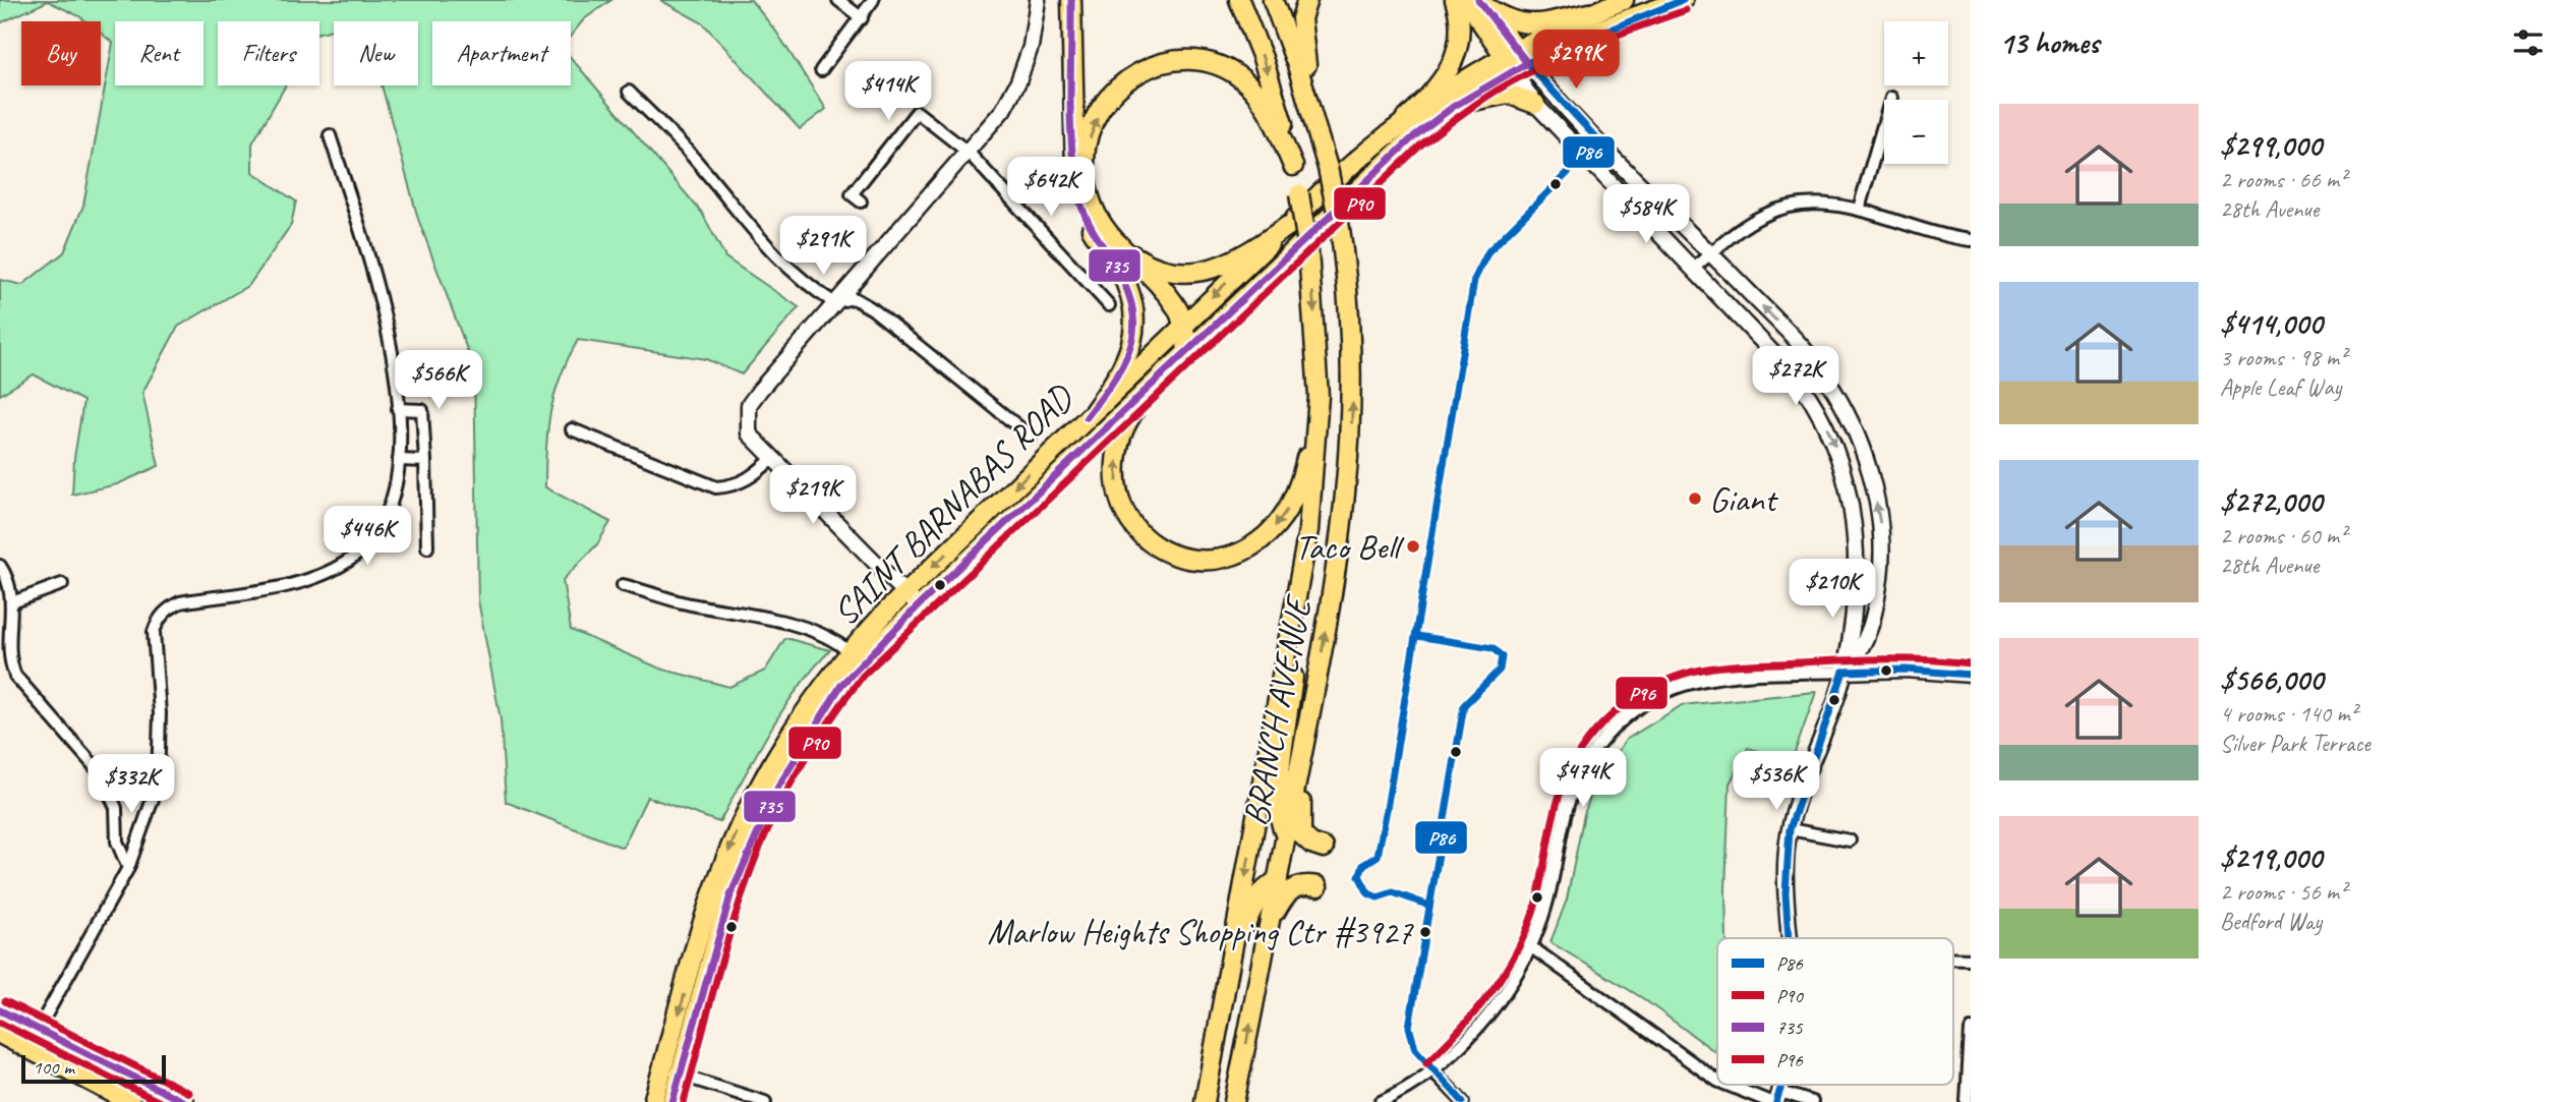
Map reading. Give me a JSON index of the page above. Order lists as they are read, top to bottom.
{
  "streets": {
    "main road": ["SAINT BARNABAS ROAD", "BRANCH AVENUE"]
  },
  "places": ["Giant", "Taco Bell", "Marlow Heights Shopping Ctr #3927"],
  "lines": [
    "transit line P86",
    "transit line 735",
    "transit line P90",
    "transit line P96"
  ],
  "legend": [
    "P86",
    "P90",
    "735",
    "P96"
  ],
  "scale_bar": "100 m",
  "page": {
    "heading": "13 homes",
    "map_buttons": ["+", "−"],
    "chip": [
      "Buy",
      "Rent",
      "Filters",
      "New",
      "Apartment"
    ],
    "price": [
      "$299K",
      "$414K",
      "$642K",
      "$584K",
      "$291K",
      "$272K",
      "$566K",
      "$219K",
      "$446K",
      "$210K",
      "$474K",
      "$536K",
      "$332K"
    ],
    "list": [
      {
        "name": "$299,000",
        "note": "2 rooms · 66 m² · 28th Avenue"
      },
      {
        "name": "$414,000",
        "note": "3 rooms · 98 m² · Apple Leaf Way"
      },
      {
        "name": "$272,000",
        "note": "2 rooms · 60 m² · 28th Avenue"
      },
      {
        "name": "$566,000",
        "note": "4 rooms · 140 m² · Silver Park Terrace"
      },
      {
        "name": "$219,000",
        "note": "2 rooms · 56 m² · Bedford Way"
      }
    ],
    "scale": "100 m"
  }
}
